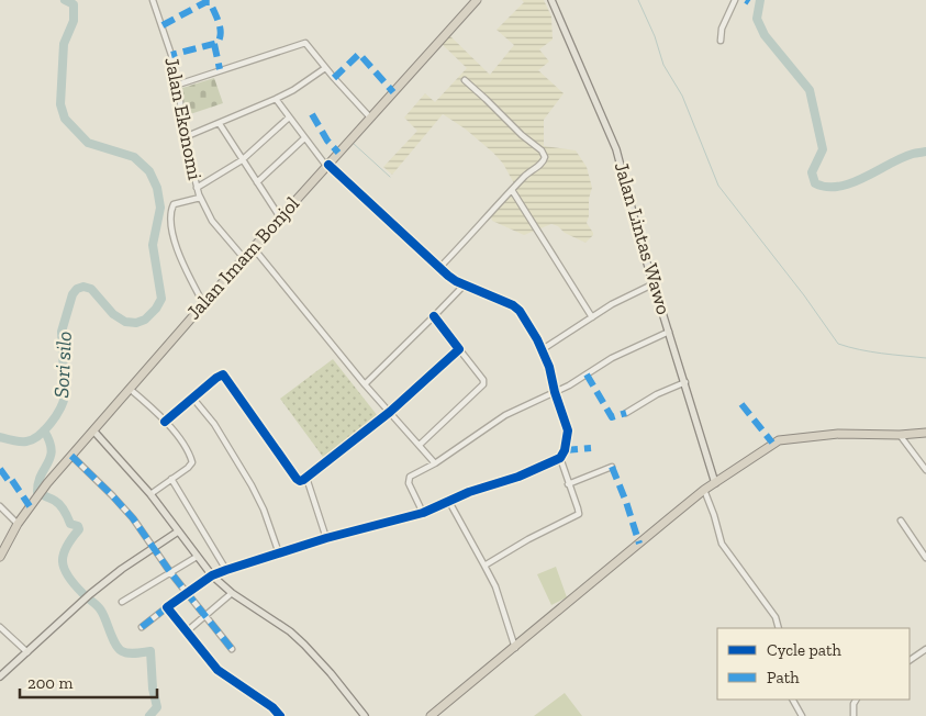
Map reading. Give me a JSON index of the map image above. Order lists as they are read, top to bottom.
{
  "streets": {
    "highway": ["Jalan Imam Bonjol"],
    "main road": ["Jalan Lintas Wawo"],
    "street": ["Jalan Ekonomi"]
  },
  "crossings": [
    ["Jalan Ekonomi", "Jalan Imam Bonjol"]
  ],
  "water": ["Sori silo"],
  "legend": ["Cycle path", "Path"],
  "scale_bar": "200 m"
}
